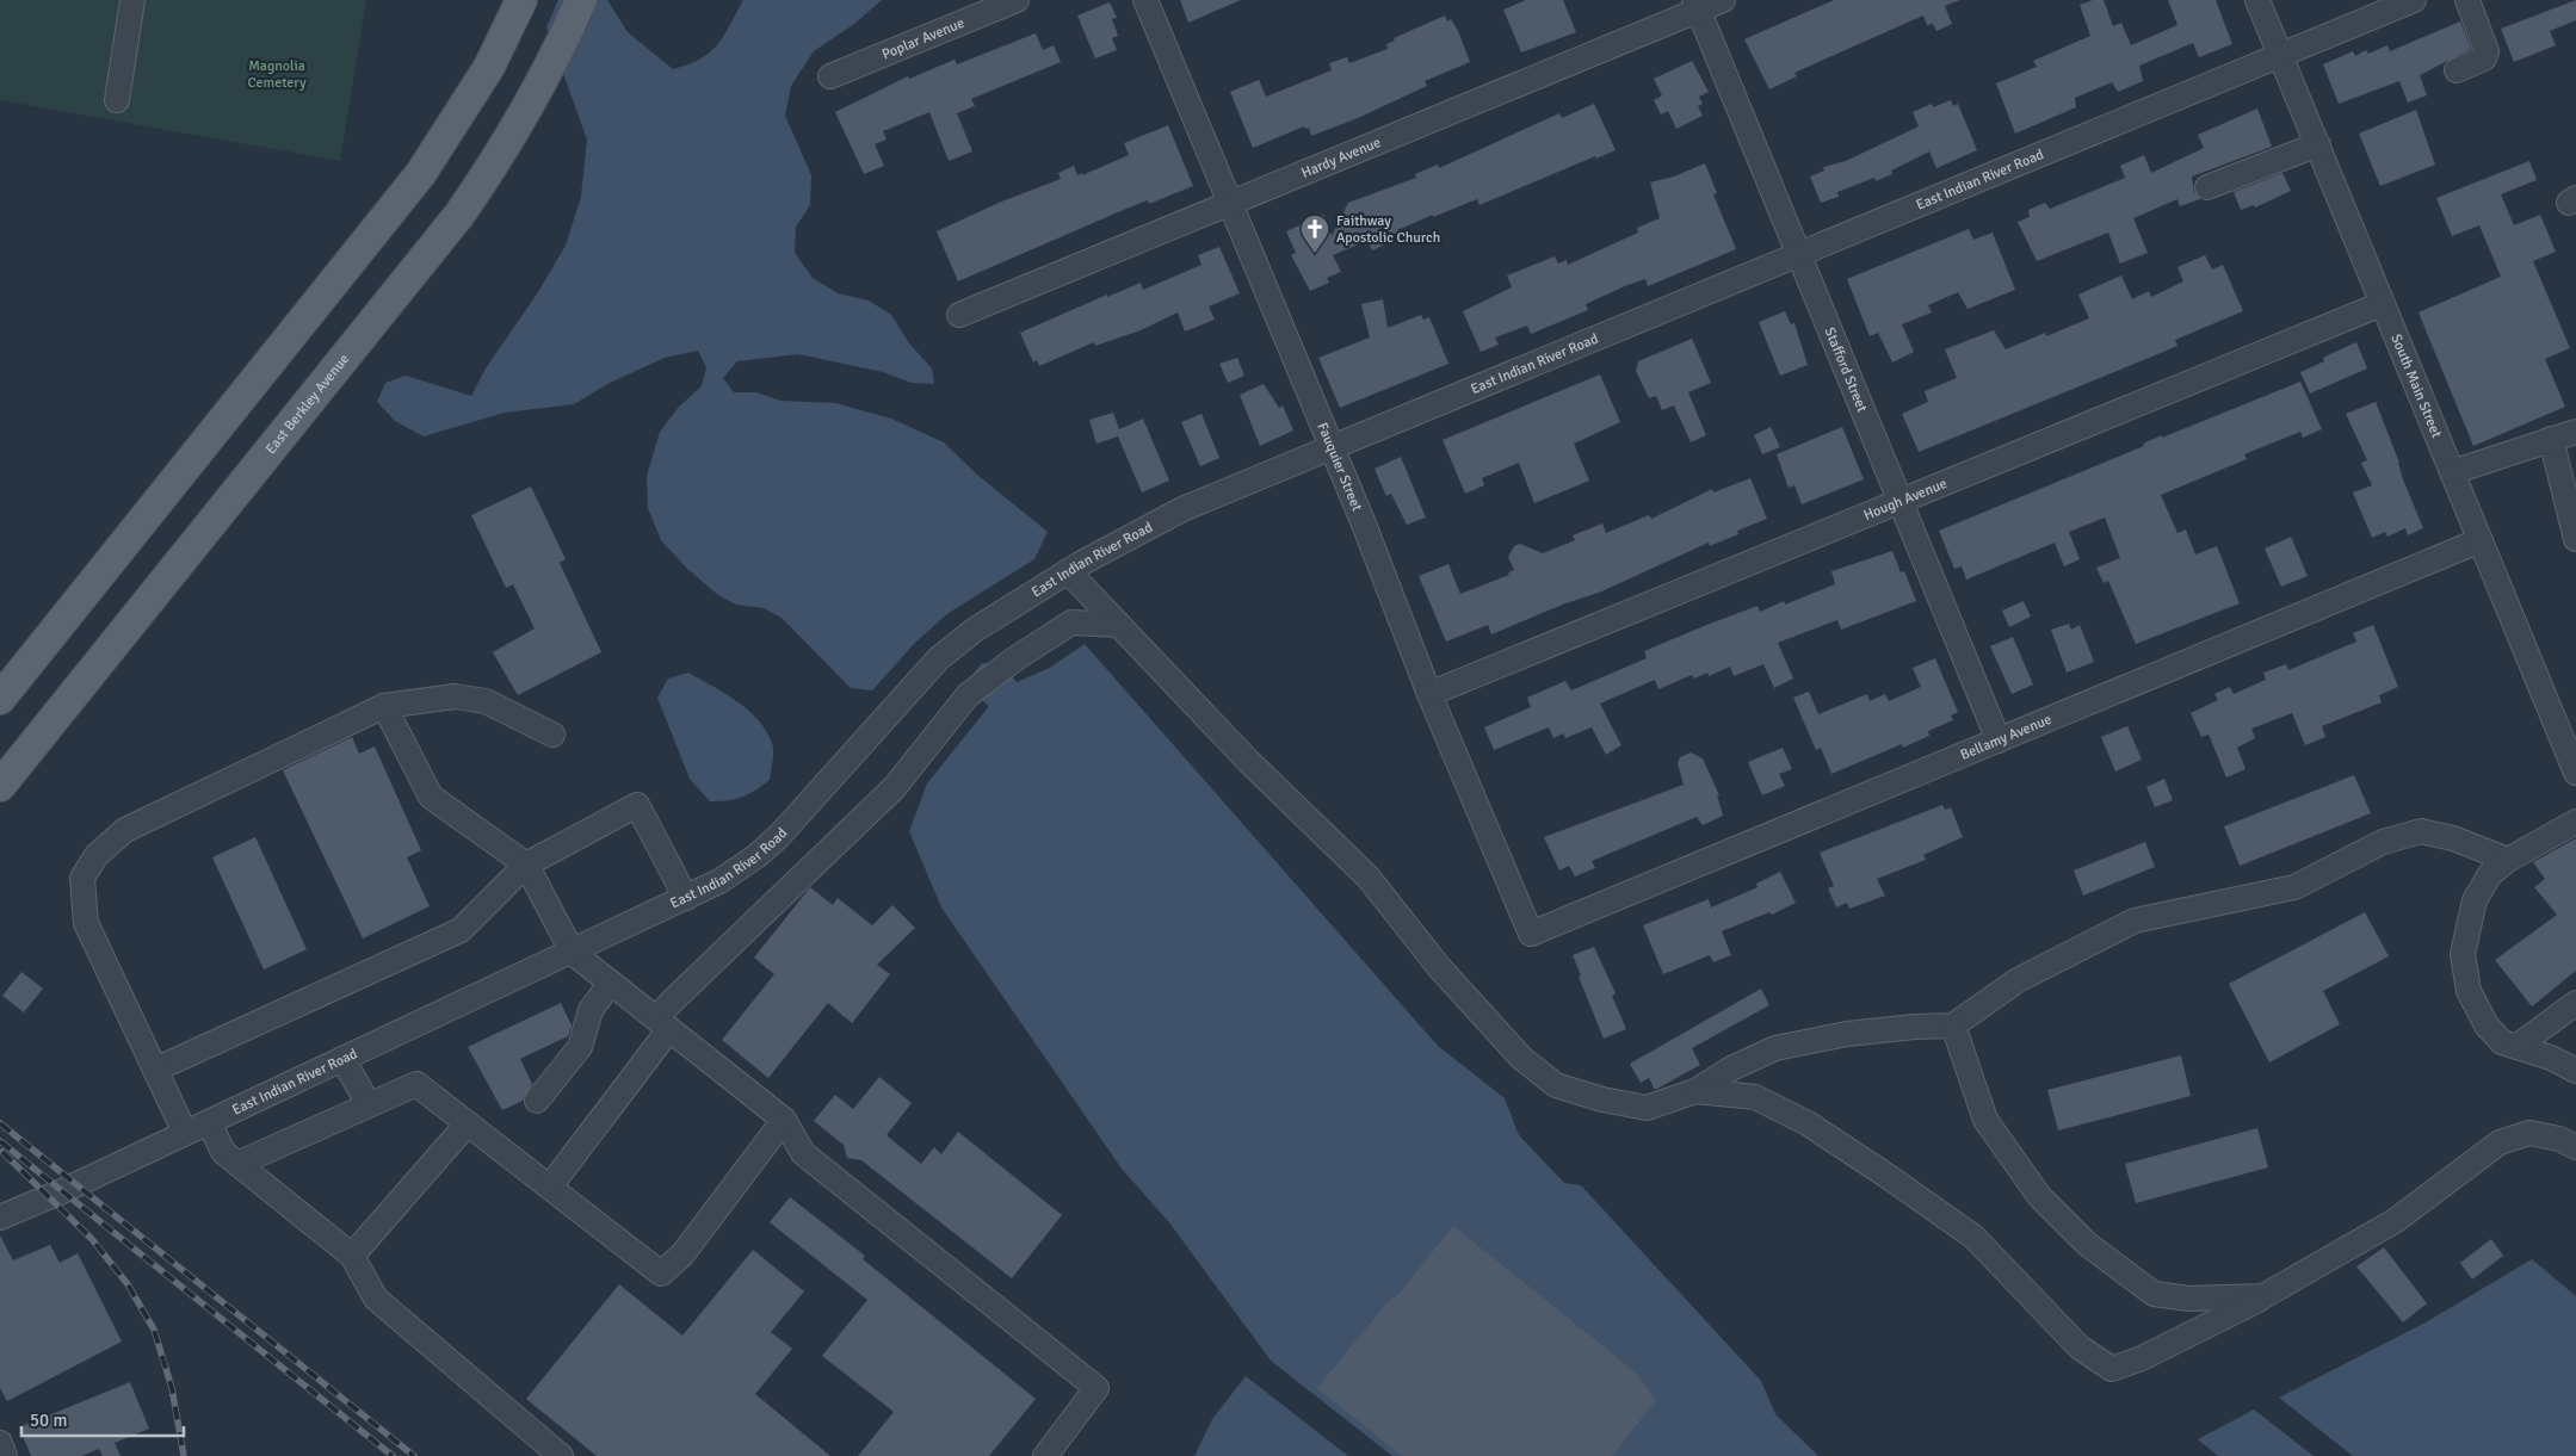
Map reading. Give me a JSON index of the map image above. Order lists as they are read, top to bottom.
{
  "streets": {
    "main road": ["East Berkley Avenue"],
    "street": [
      "Poplar Avenue",
      "Hardy Avenue",
      "East Indian River Road",
      "Stafford Street",
      "South Main Street",
      "Fauquier Street",
      "Hough Avenue",
      "Bellamy Avenue"
    ]
  },
  "crossings": [
    ["Hardy Avenue", "Stafford Street"],
    ["Hardy Avenue", "Fauquier Street"],
    ["East Indian River Road", "Stafford Street"],
    ["East Indian River Road", "South Main Street"],
    ["East Indian River Road", "Fauquier Street"],
    ["Stafford Street", "Hough Avenue"],
    ["Stafford Street", "Bellamy Avenue"],
    ["South Main Street", "Hough Avenue"],
    ["South Main Street", "Bellamy Avenue"],
    ["Fauquier Street", "Hough Avenue"],
    ["Fauquier Street", "Bellamy Avenue"]
  ],
  "parks": ["Magnolia Cemetery"],
  "places": {
    "church": ["Faithway Apostolic Church"]
  },
  "scale_bar": "50 m"
}
